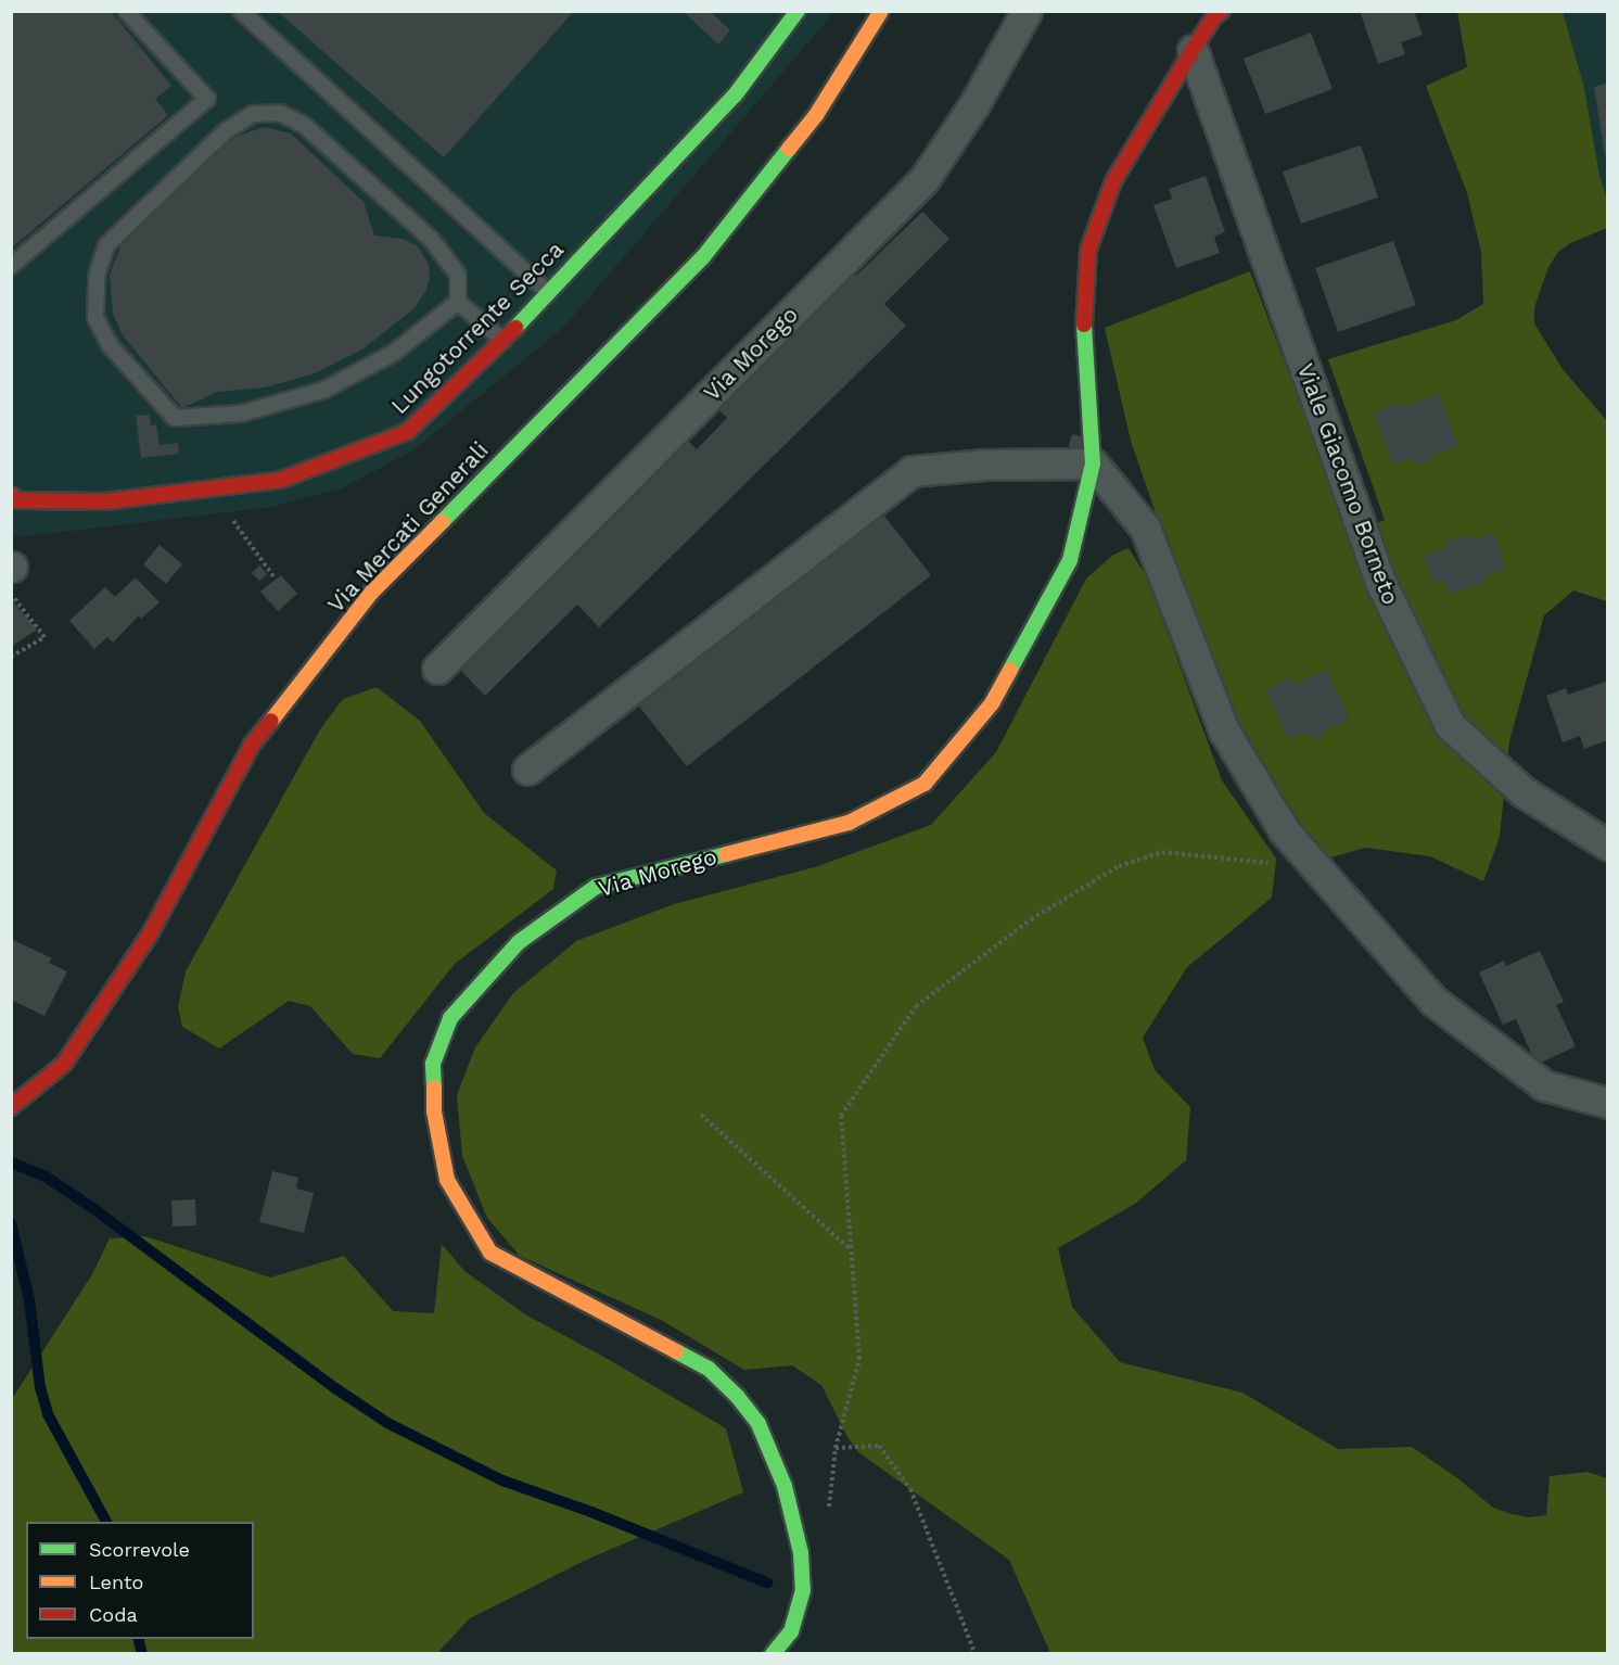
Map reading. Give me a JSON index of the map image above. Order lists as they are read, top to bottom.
{
  "streets": {
    "main road": ["Lungotorrente Secca", "Via Morego", "Via Mercati Generali"],
    "street": ["Viale Giacomo Borneto"]
  },
  "crossings": [
    ["Via Morego", "Viale Giacomo Borneto"]
  ],
  "legend": ["Scorrevole", "Lento", "Coda"]
}
